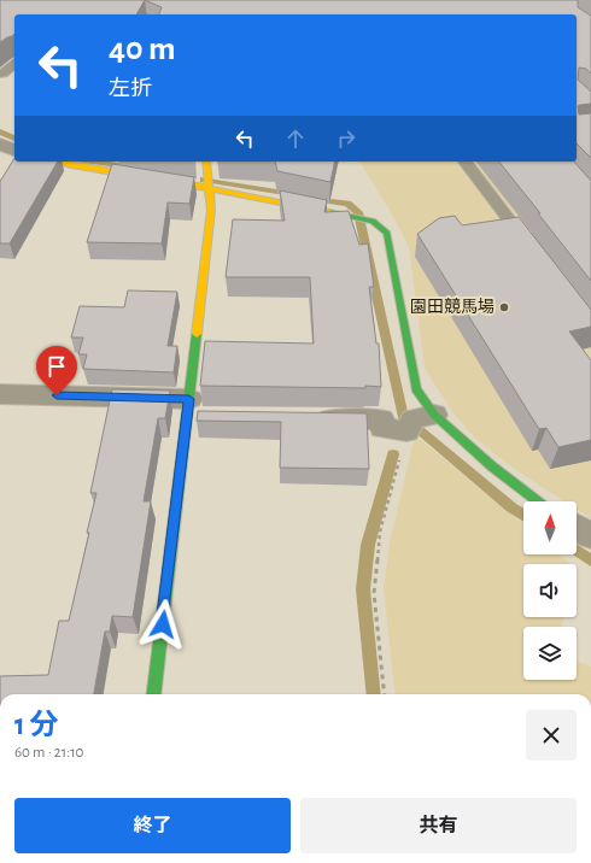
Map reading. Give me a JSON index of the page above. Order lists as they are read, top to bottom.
{
  "places": ["園田競馬場"],
  "north": "top",
  "page": {
    "turn": ["40 m", "左折"],
    "heading": ["1 分", "60 m · 21:10"],
    "buttons": ["終了", "共有"]
  }
}
